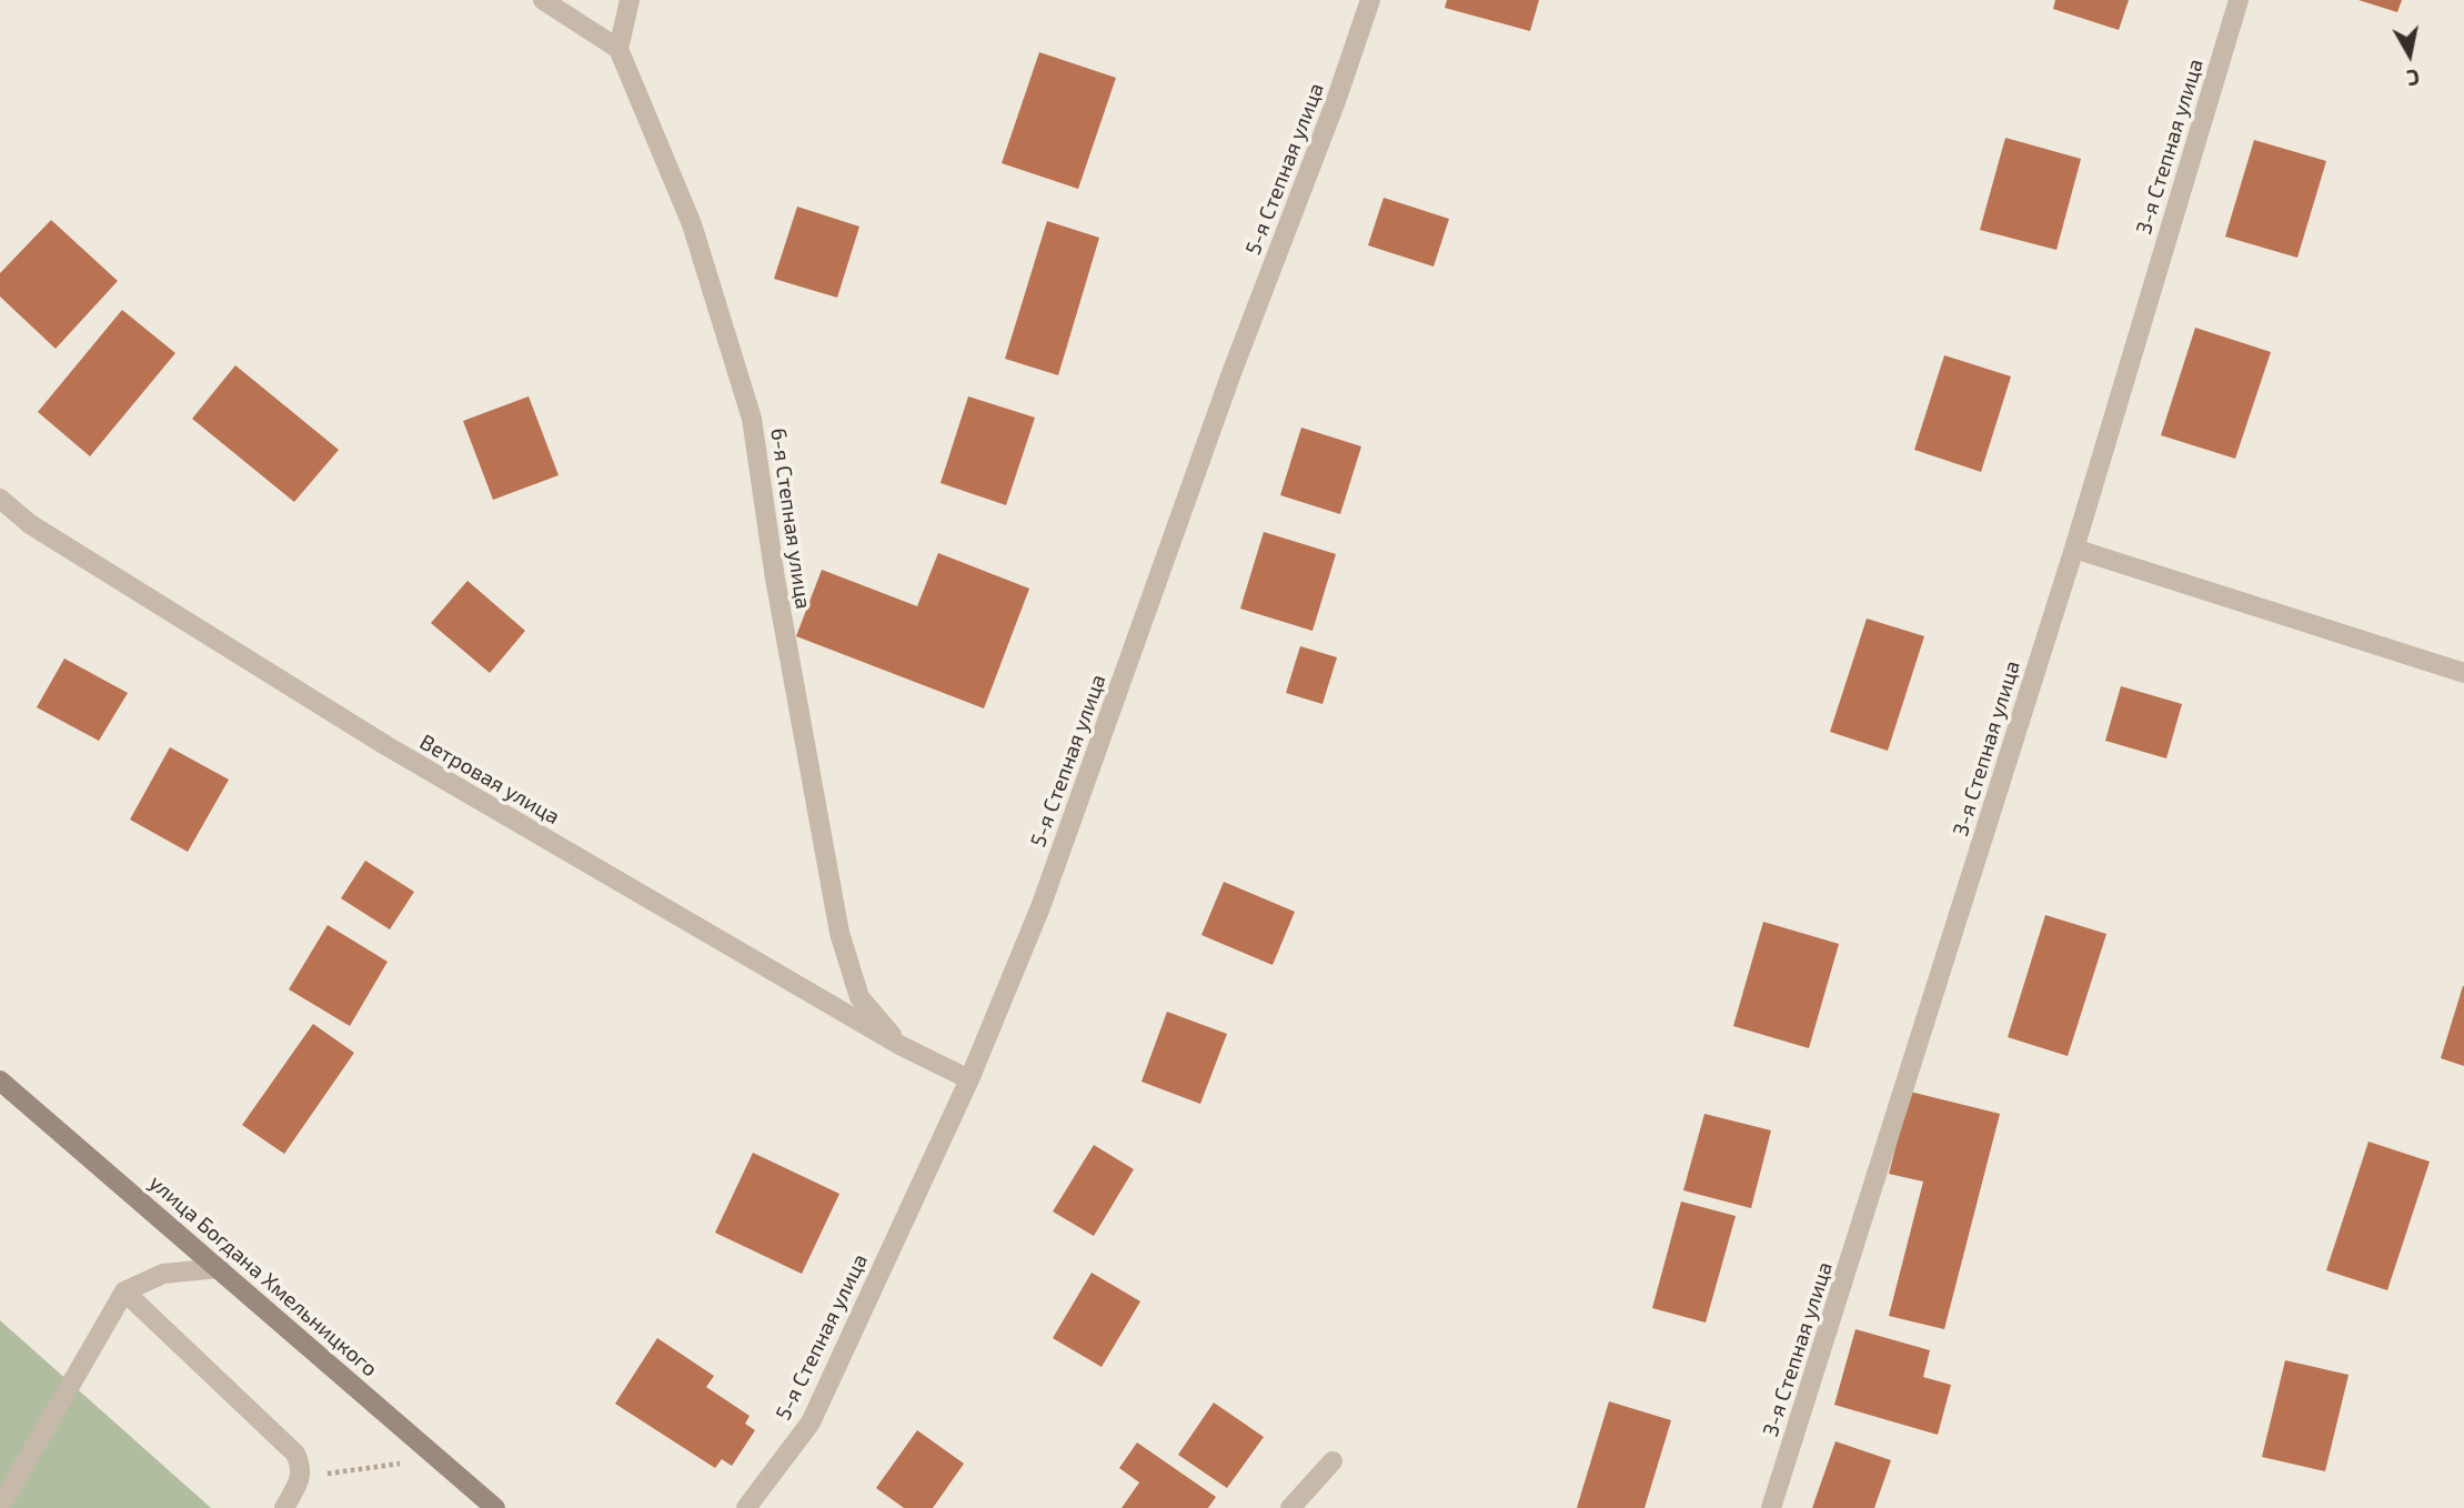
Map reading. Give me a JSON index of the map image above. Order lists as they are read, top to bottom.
{
  "streets": {
    "street": [
      "3-я Степная улица",
      "5-я Степная улица",
      "6-я Степная улица",
      "Ветровая улица",
      "улица Богдана Хмельницкого"
    ]
  },
  "crossings": [
    ["5-я Степная улица", "Ветровая улица"],
    ["6-я Степная улица", "Ветровая улица"]
  ],
  "north": "bottom"
}
